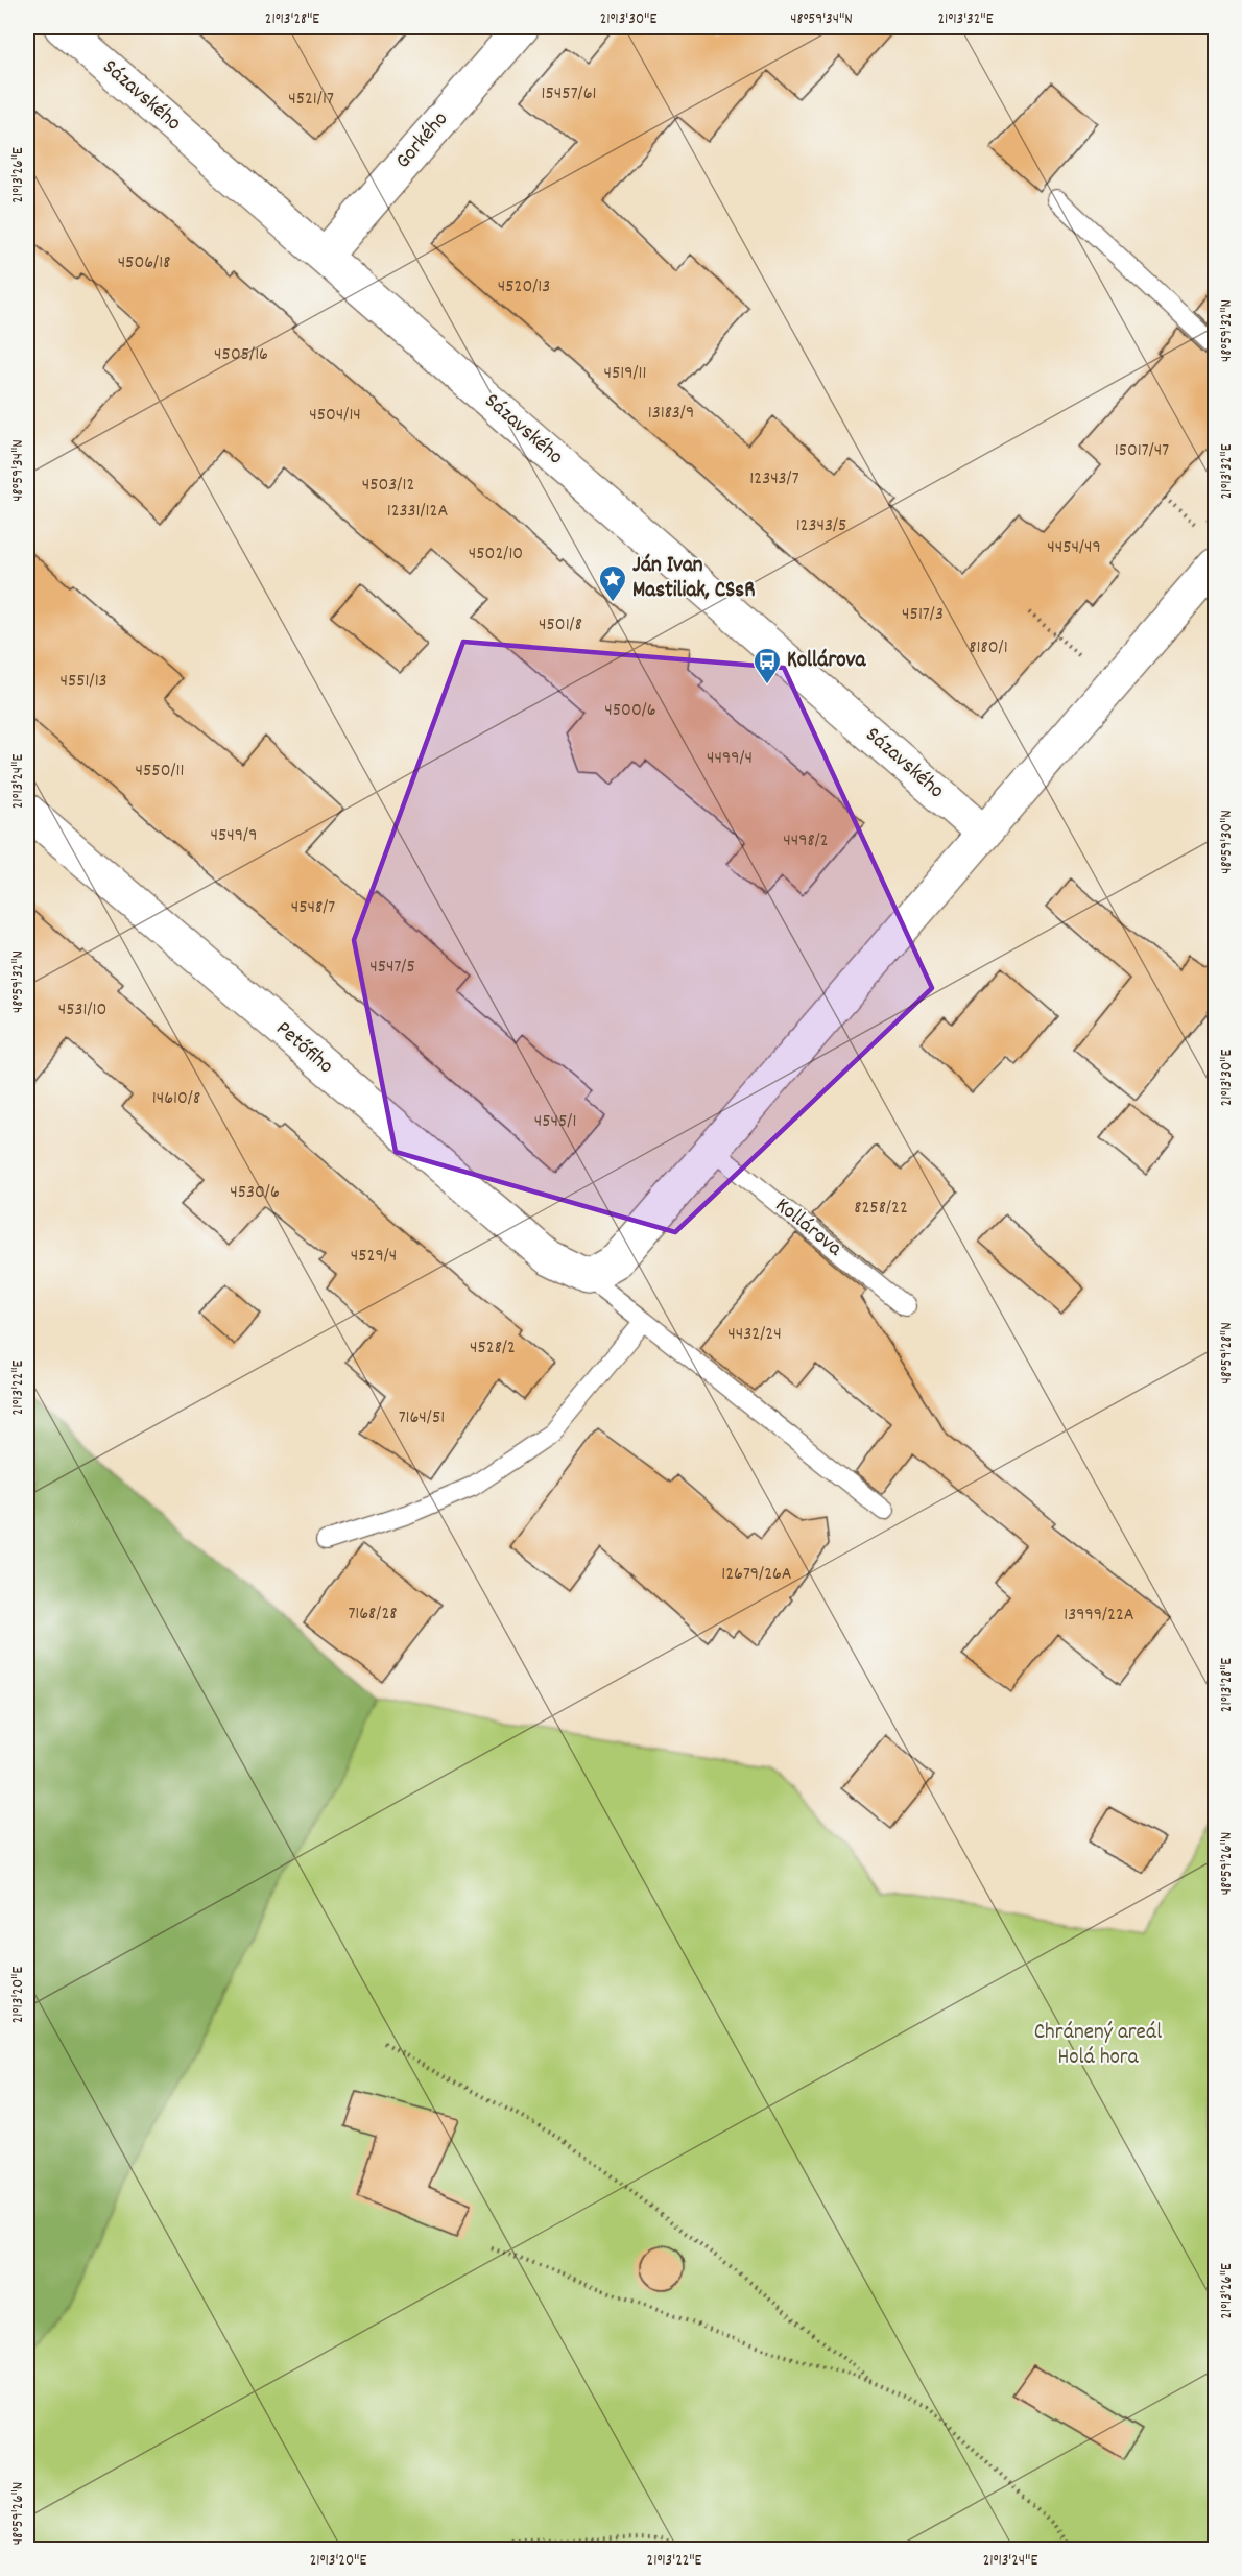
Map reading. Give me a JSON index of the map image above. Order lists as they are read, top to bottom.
{
  "streets": {
    "street": ["Sázavského", "Gorkého", "Petőfiho"],
    "lane": ["Kollárova"]
  },
  "crossings": [
    ["Sázavského", "Gorkého"]
  ],
  "parks": ["Chránený areál Holá hora"],
  "places": {
    "place": ["Ján Ivan Mastiliak, CSsR"],
    "bus stop": ["Kollárova"]
  },
  "house_numbers": [
    "15457/61",
    "4521/17",
    "4506/18",
    "4520/13",
    "4505/16",
    "4519/11",
    "13183/9",
    "4504/14",
    "15017/47",
    "12343/7",
    "4503/12",
    "12331/12A",
    "12343/5",
    "4454/49",
    "4502/10",
    "4517/3",
    "4501/8",
    "8180/1",
    "4551/13",
    "4500/6",
    "4499/4",
    "4550/11",
    "4549/9",
    "4498/2",
    "4548/7",
    "4547/5",
    "4531/10",
    "14610/8",
    "4545/1",
    "4530/6",
    "8258/22",
    "4529/4",
    "4432/24",
    "4528/2",
    "7164/51",
    "12679/26A",
    "7168/28",
    "13999/22A"
  ],
  "coordinates": [
    "21°13'28\"E",
    "21°13'30\"E",
    "48°59'34\"N",
    "21°13'32\"E",
    "21°13'26\"E",
    "48°59'32\"N",
    "21°13'24\"E",
    "48°59'30\"N",
    "48°59'28\"N",
    "21°13'22\"E",
    "48°59'26\"N",
    "21°13'20\"E"
  ]
}
